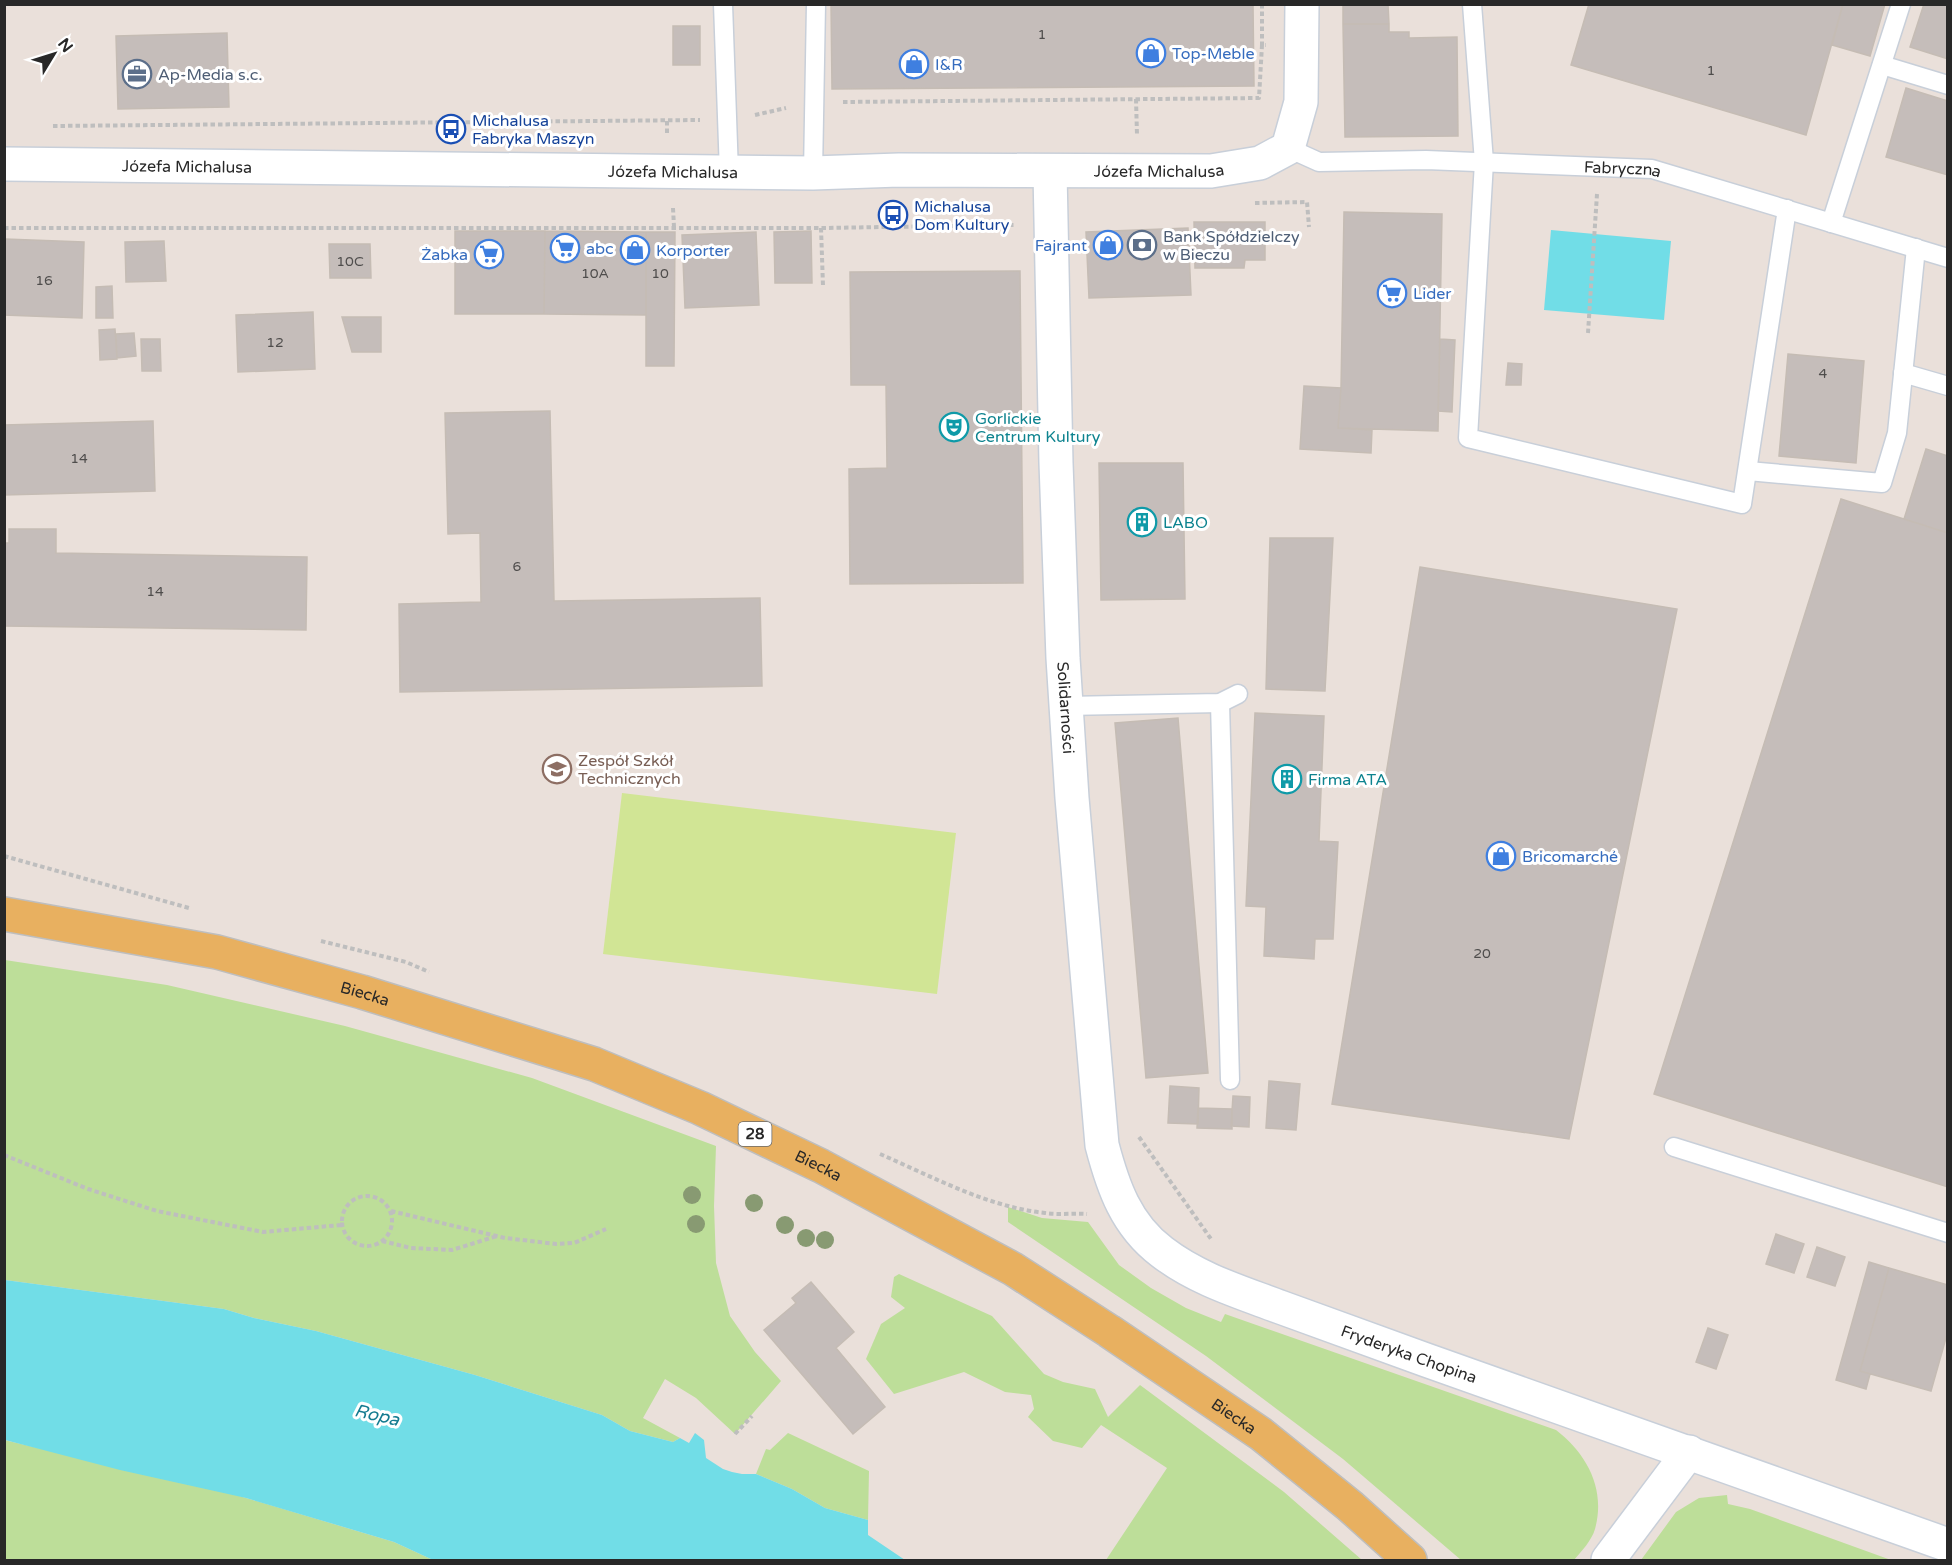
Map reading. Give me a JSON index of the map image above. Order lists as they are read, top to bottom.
{
  "streets": {
    "main road": ["Biecka", "28"],
    "street": ["Józefa Michalusa", "Solidarności", "Fryderyka Chopina"],
    "lane": ["Fabryczna"]
  },
  "crossings": [
    ["Józefa Michalusa", "Fabryczna"],
    ["Józefa Michalusa", "Solidarności"],
    ["Solidarności", "Fryderyka Chopina"]
  ],
  "water": ["Ropa"],
  "places": {
    "shop": [
      "Top-Meble",
      "I&R",
      "Fajrant",
      "Korporter",
      "Bricomarché"
    ],
    "office": ["Ap-Media s.c."],
    "bus stop": ["Michalusa Fabryka Maszyn", "Michalusa Dom Kultury"],
    "bank": ["Bank Spółdzielczy w Bieczu"],
    "supermarket": ["abc", "Żabka", "Lider"],
    "theatre": ["Gorlickie Centrum Kultury"],
    "building": ["LABO", "Firma ATA"],
    "school or university": ["Zespół Szkół Technicznych"]
  },
  "house_numbers": [
    "1",
    "1",
    "10C",
    "10A",
    "10",
    "16",
    "12",
    "4",
    "14",
    "6",
    "14",
    "20"
  ],
  "north": "top right"
}
